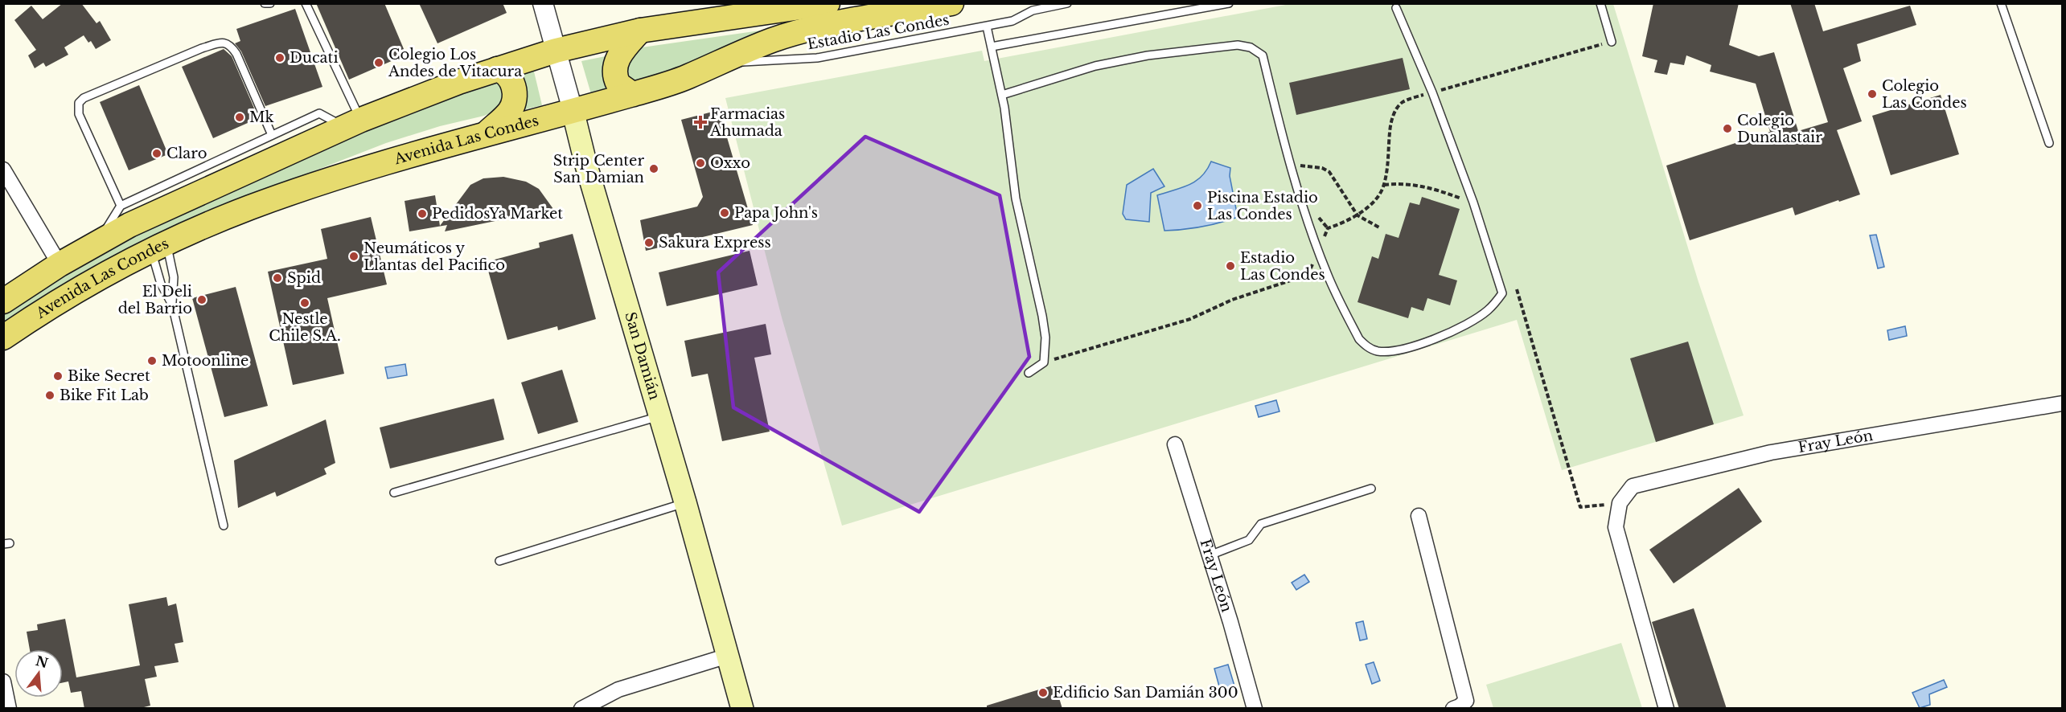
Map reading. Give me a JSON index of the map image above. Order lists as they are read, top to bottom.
{
  "streets": {
    "main road": ["Avenida Las Condes", "San Damián"],
    "street": ["Fray León"],
    "lane": ["Estadio Las Condes"]
  },
  "crossings": [
    ["Estadio Las Condes", "Avenida Las Condes"],
    ["Avenida Las Condes", "San Damián"]
  ],
  "places": {
    "other": [
      "Ducati",
      "Colegio Los Andes de Vitacura",
      "Colegio Las Condes",
      "Mk",
      "Colegio Dunalastair",
      "Claro",
      "Oxxo",
      "Strip Center San Damian",
      "Piscina Estadio Las Condes",
      "Papa John's",
      "PedidosYa Market",
      "Sakura Express",
      "Neumáticos y Llantas del Pacifico",
      "Estadio Las Condes",
      "Spid",
      "El Deli del Barrio",
      "Nestle Chile S.A.",
      "Motoonline",
      "Bike Secret",
      "Bike Fit Lab",
      "Edificio San Damián 300"
    ],
    "health": ["Farmacias Ahumada"]
  },
  "north": "top"
}
